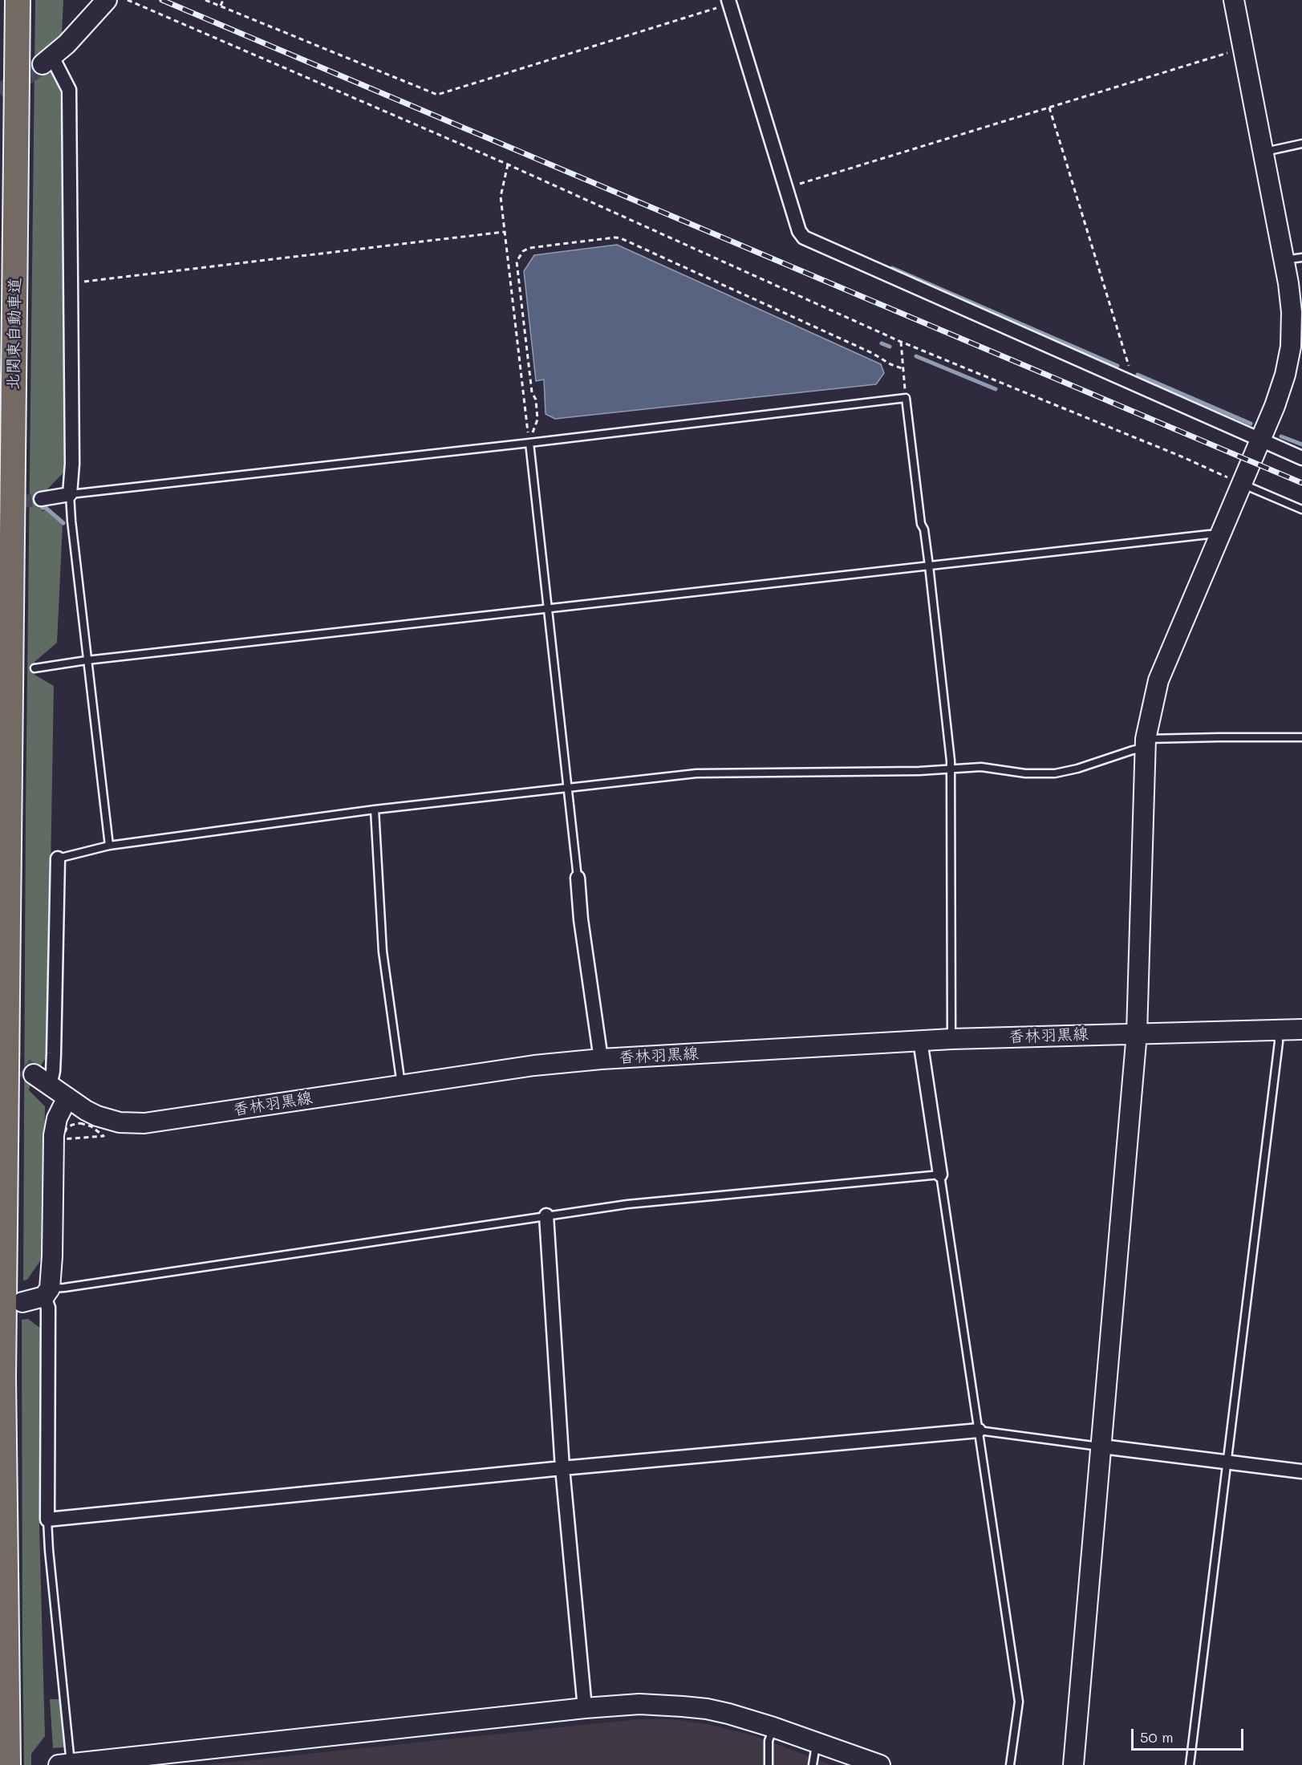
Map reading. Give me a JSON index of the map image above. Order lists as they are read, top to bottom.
{
  "streets": {
    "highway": ["北関東自動車道"],
    "street": ["香林羽黒線"]
  },
  "scale_bar": "50 m"
}
